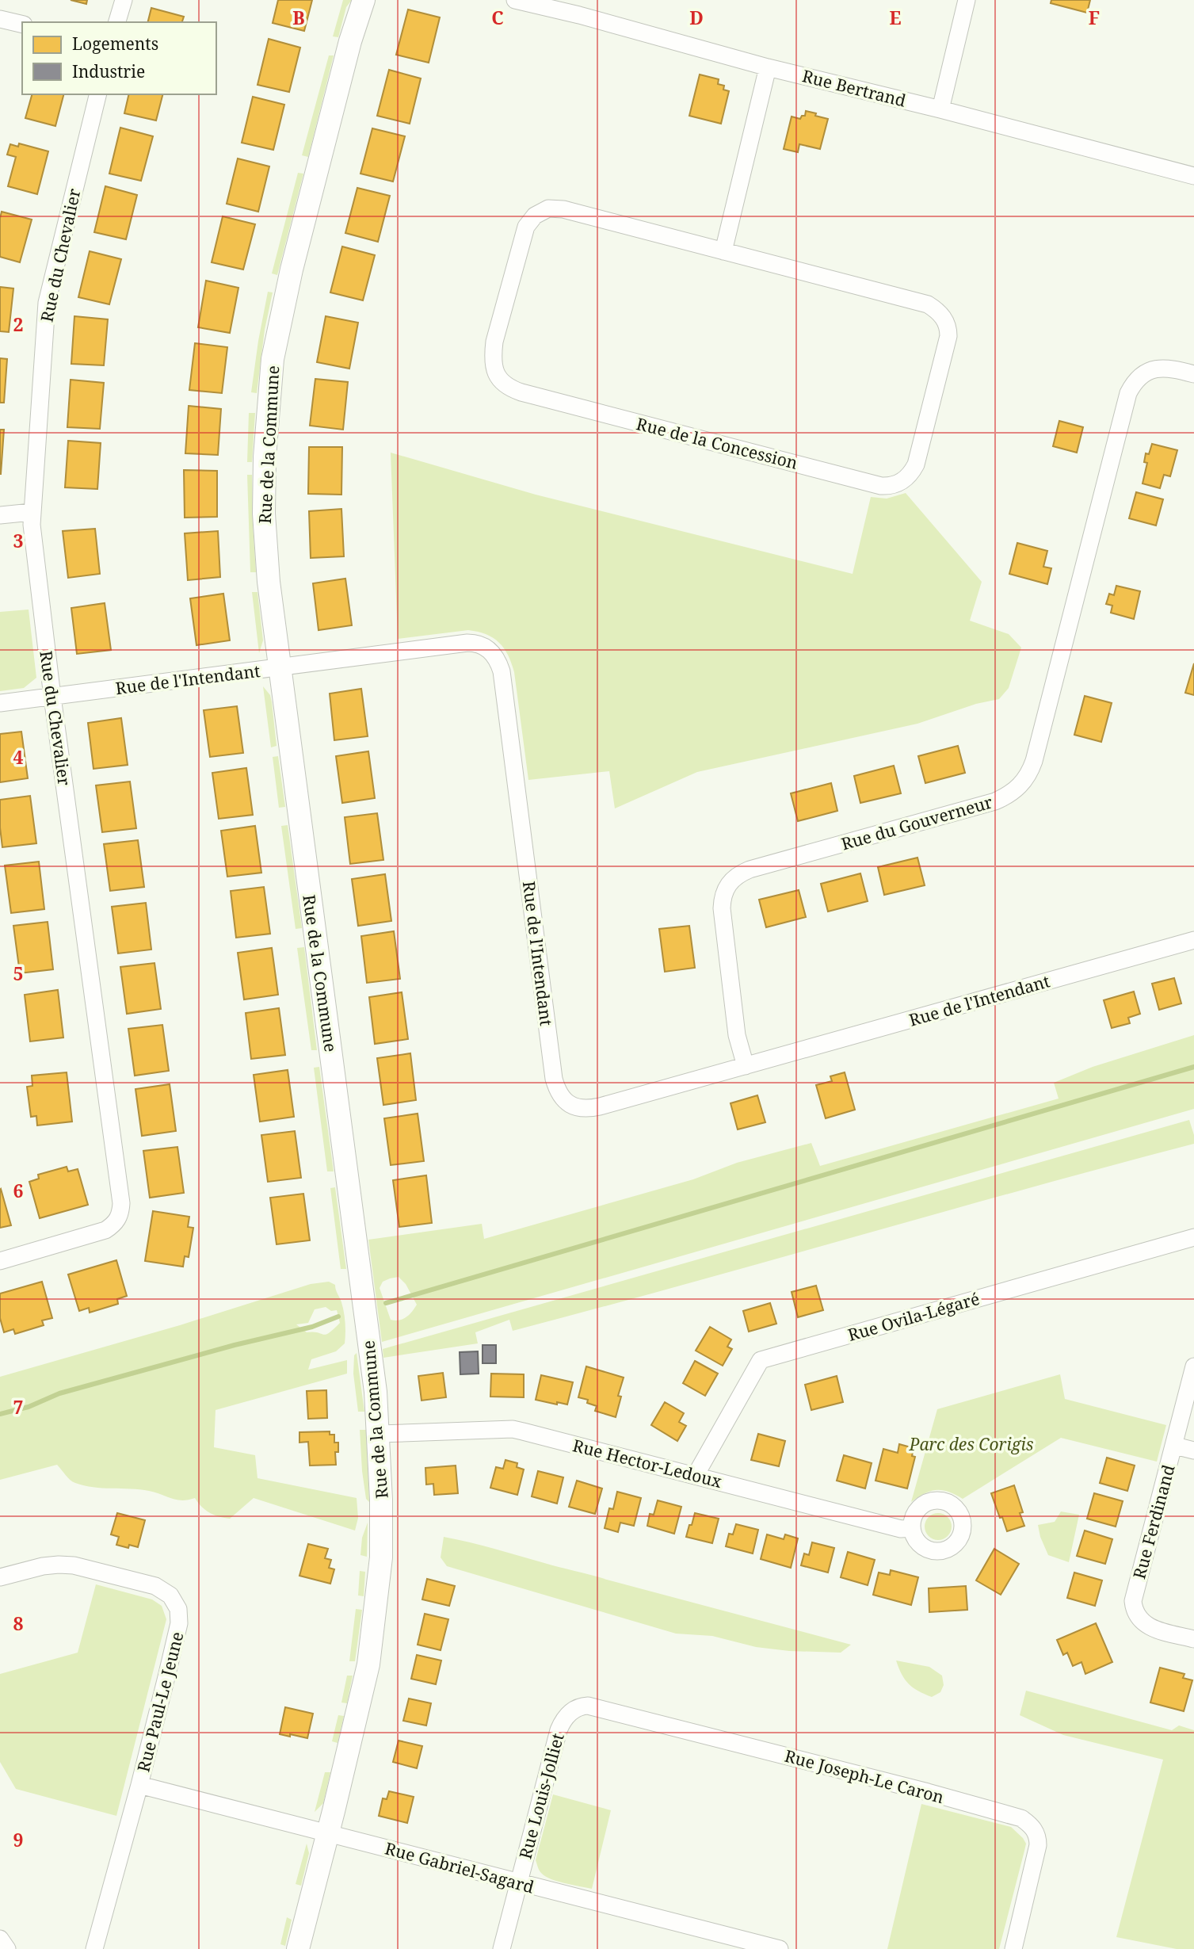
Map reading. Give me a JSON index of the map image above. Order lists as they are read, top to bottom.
{
  "streets": {
    "street": [
      "Rue Bertrand",
      "Rue du Chevalier",
      "Rue de la Concession",
      "Rue de la Commune",
      "Rue de l'Intendant",
      "Rue du Gouverneur",
      "Rue Ovila-Légaré",
      "Rue Hector-Ledoux",
      "Rue Ferdinand",
      "Rue Paul-Le Jeune",
      "Rue Joseph-Le Caron",
      "Rue Louis-Jolliet",
      "Rue Gabriel-Sagard"
    ]
  },
  "crossings": [
    ["Rue du Chevalier", "Rue de l'Intendant"],
    ["Rue de la Commune", "Rue de l'Intendant"],
    ["Rue de la Commune", "Rue Hector-Ledoux"],
    ["Rue de la Commune", "Rue Gabriel-Sagard"],
    ["Rue de l'Intendant", "Rue du Gouverneur"],
    ["Rue Ovila-Légaré", "Rue Hector-Ledoux"],
    ["Rue Paul-Le Jeune", "Rue Gabriel-Sagard"],
    ["Rue Joseph-Le Caron", "Rue Louis-Jolliet"],
    ["Rue Louis-Jolliet", "Rue Gabriel-Sagard"]
  ],
  "parks": ["Parc des Corigis"],
  "legend": ["Logements", "Industrie"],
  "grid": {
    "columns": [
      "B",
      "C",
      "D",
      "E",
      "F"
    ],
    "rows": [
      "2",
      "3",
      "4",
      "5",
      "6",
      "7",
      "8",
      "9"
    ]
  }
}
